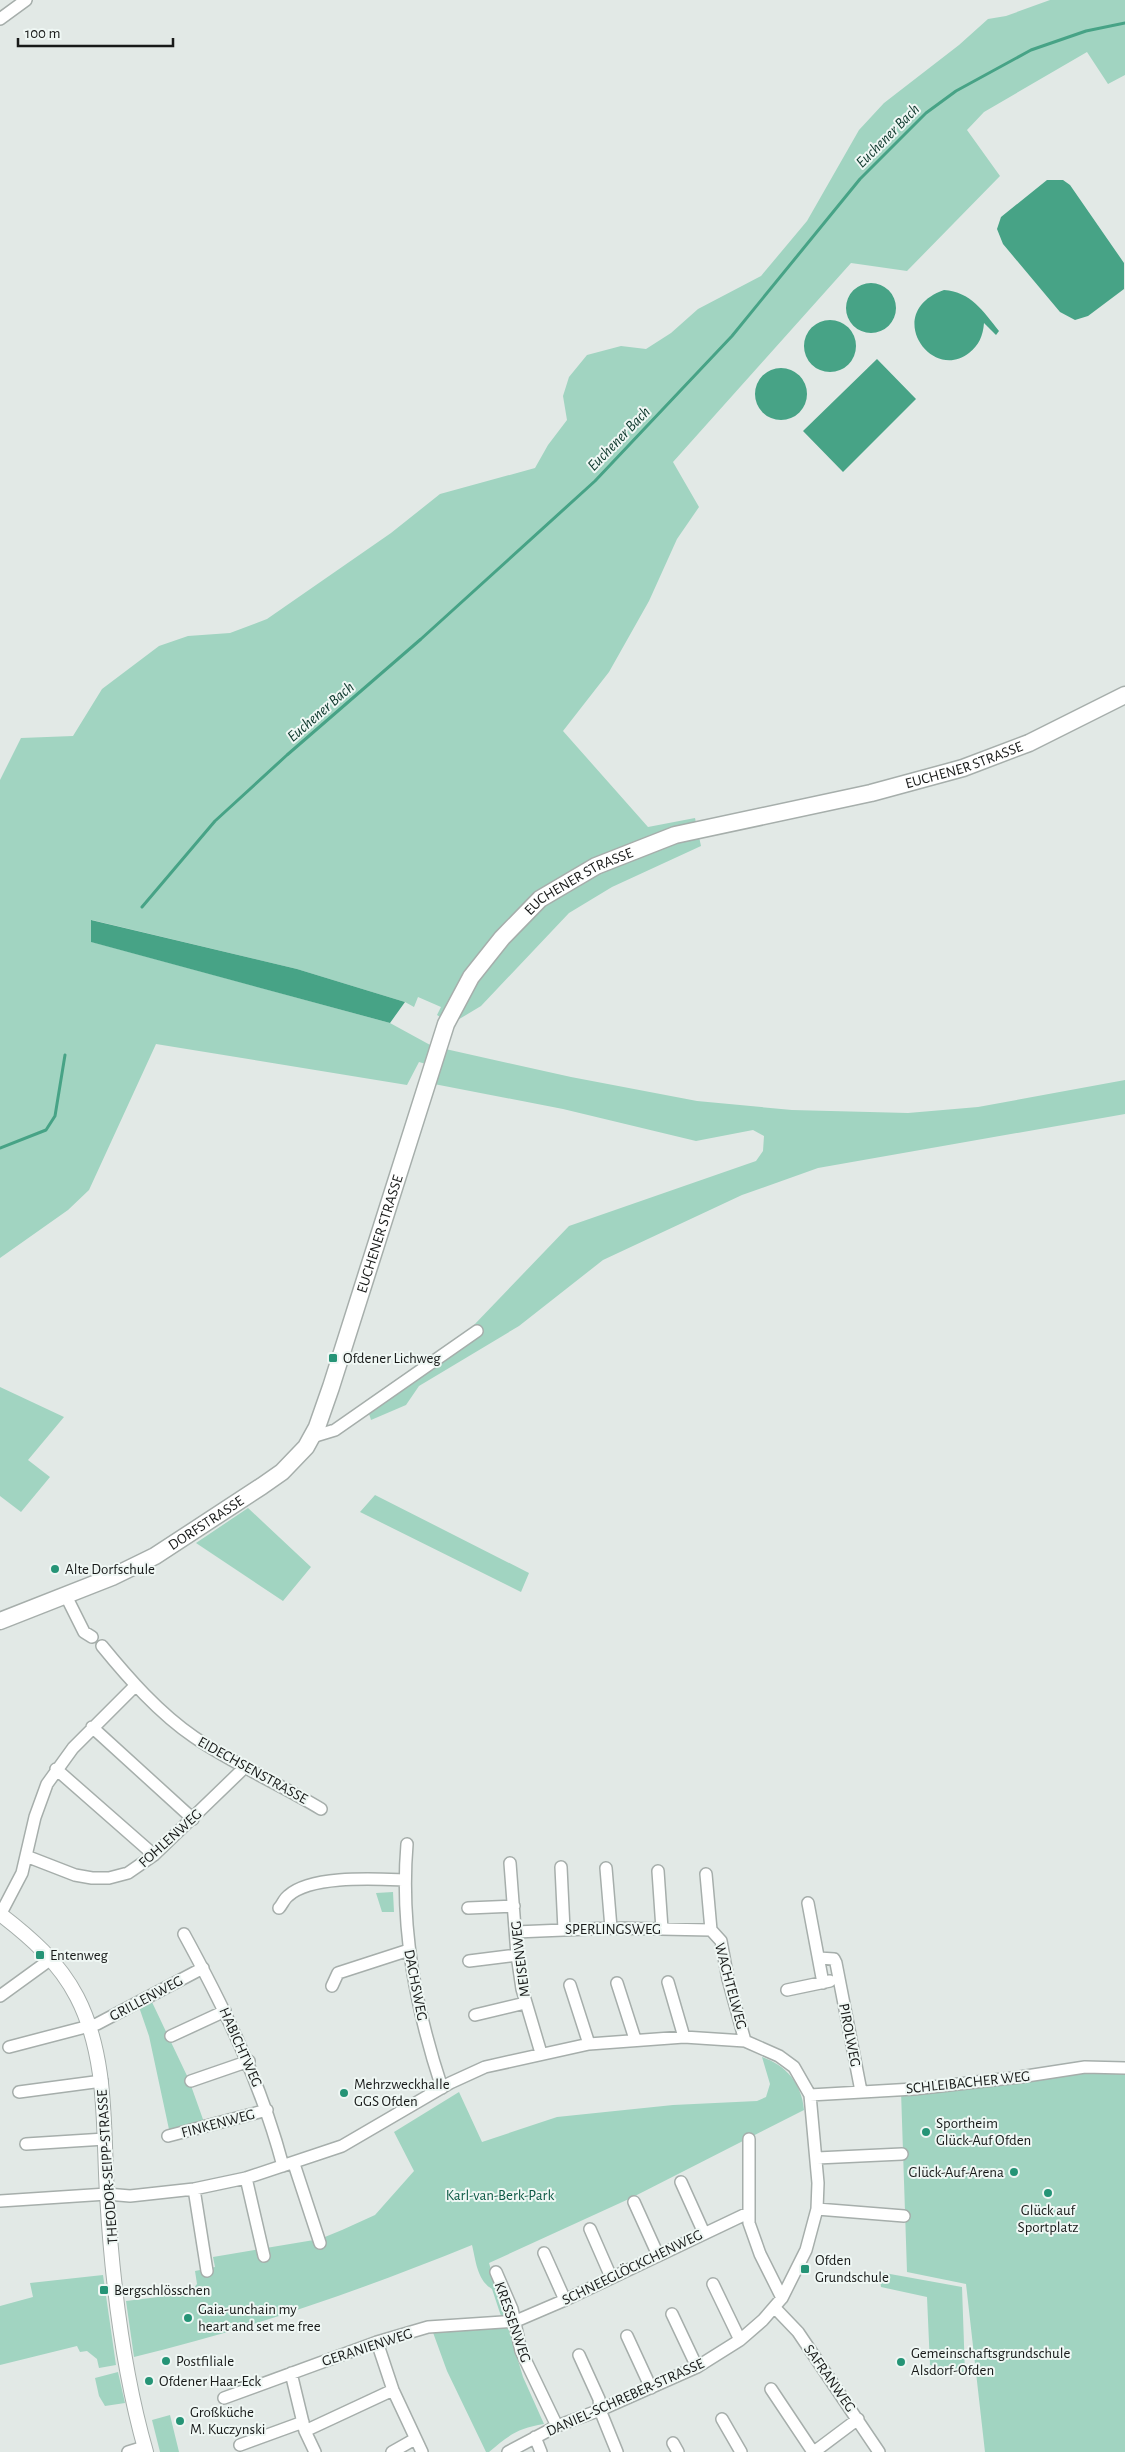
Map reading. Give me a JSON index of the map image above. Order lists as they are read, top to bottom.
{
  "streets": {
    "main road": ["EUCHENER STRASSE", "DORFSTRASSE"],
    "street": [
      "EIDECHSENSTRASSE",
      "FOHLENWEG",
      "SPERLINGSWEG",
      "MEISENWEG",
      "DACHSWEG",
      "WACHTELWEG",
      "GRILLENWEG",
      "PIROLWEG",
      "HABICHTWEG",
      "SCHLEIBACHER WEG",
      "FINKENWEG",
      "THEODOR-SEIPP-STRASSE",
      "SCHNEEGLÖCKCHENWEG",
      "KRESSENWEG",
      "GERANIENWEG",
      "SAFRANWEG",
      "DANIEL-SCHREBER-STRASSE"
    ]
  },
  "crossings": [
    ["EUCHENER STRASSE", "DORFSTRASSE"],
    ["EIDECHSENSTRASSE", "FOHLENWEG"],
    ["SPERLINGSWEG", "MEISENWEG"],
    ["SPERLINGSWEG", "WACHTELWEG"],
    ["GRILLENWEG", "HABICHTWEG"],
    ["GRILLENWEG", "THEODOR-SEIPP-STRASSE"],
    ["PIROLWEG", "SCHLEIBACHER WEG"],
    ["HABICHTWEG", "FINKENWEG"],
    ["SCHLEIBACHER WEG", "DANIEL-SCHREBER-STRASSE"],
    ["SCHNEEGLÖCKCHENWEG", "KRESSENWEG"],
    ["SCHNEEGLÖCKCHENWEG", "GERANIENWEG"],
    ["KRESSENWEG", "GERANIENWEG"],
    ["KRESSENWEG", "DANIEL-SCHREBER-STRASSE"],
    ["SAFRANWEG", "DANIEL-SCHREBER-STRASSE"]
  ],
  "water": ["Euchener Bach"],
  "parks": ["Karl-van-Berk-Park"],
  "places": {
    "transit": [
      "Ofdener Lichweg",
      "Entenweg",
      "Ofden Grundschule",
      "Bergschlösschen"
    ],
    "other": [
      "Alte Dorfschule",
      "Mehrzweckhalle GGS Ofden",
      "Sportheim Glück-Auf Ofden",
      "Glück-Auf-Arena",
      "Glück auf Sportplatz",
      "Gaia-unchain my heart and set me free",
      "Postfiliale",
      "Gemeinschaftsgrundschule Alsdorf-Ofden",
      "Ofdener Haar-Eck",
      "Großküche M. Kuczynski"
    ]
  },
  "scale_bar": "100 m"
}
